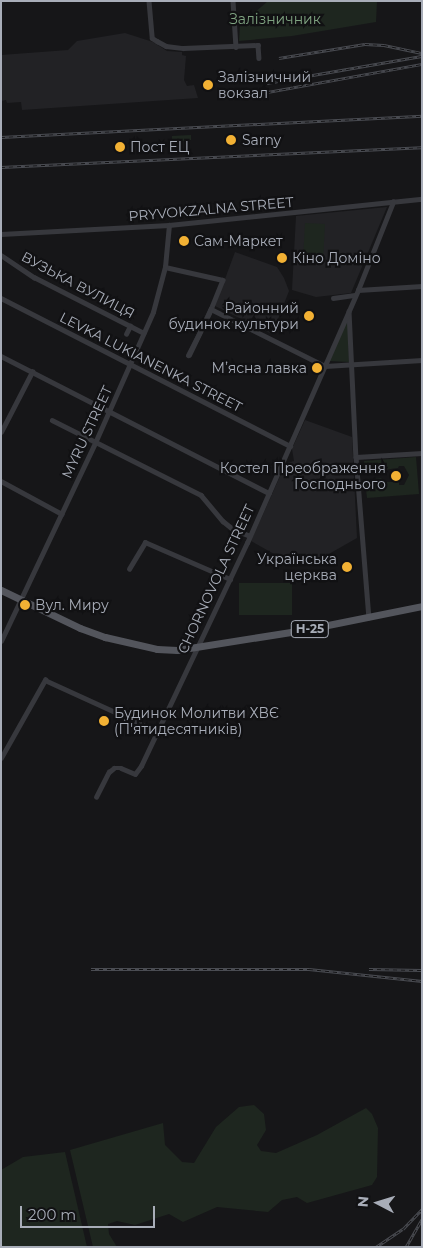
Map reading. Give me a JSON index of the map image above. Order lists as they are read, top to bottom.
{
  "streets": {
    "main road": ["Н-25"],
    "street": [
      "PRYVOKZALNA STREET",
      "ВУЗЬКА ВУЛИЦЯ",
      "LEVKA LUKIANENKA STREET",
      "MYRU STREET",
      "CHORNOVOLA STREET"
    ]
  },
  "crossings": [
    ["PRYVOKZALNA STREET", "MYRU STREET"],
    ["PRYVOKZALNA STREET", "CHORNOVOLA STREET"],
    ["ВУЗЬКА ВУЛИЦЯ", "MYRU STREET"],
    ["LEVKA LUKIANENKA STREET", "MYRU STREET"],
    ["LEVKA LUKIANENKA STREET", "CHORNOVOLA STREET"],
    ["MYRU STREET", "Н-25"],
    ["CHORNOVOLA STREET", "Н-25"]
  ],
  "parks": ["Залізничник"],
  "places": [
    "Залізничний вокзал",
    "Sarny",
    "Пост ЕЦ",
    "Сам-Маркет",
    "Кіно Доміно",
    "Районний будинок культури",
    "Мʼясна лавка",
    "Костел Преображення Господнього",
    "Українська церква",
    "Вул. Миру",
    "Будинок Молитви ХВЄ (П'ятидесятників)"
  ],
  "scale_bar": "200 m",
  "north": "left"
}
